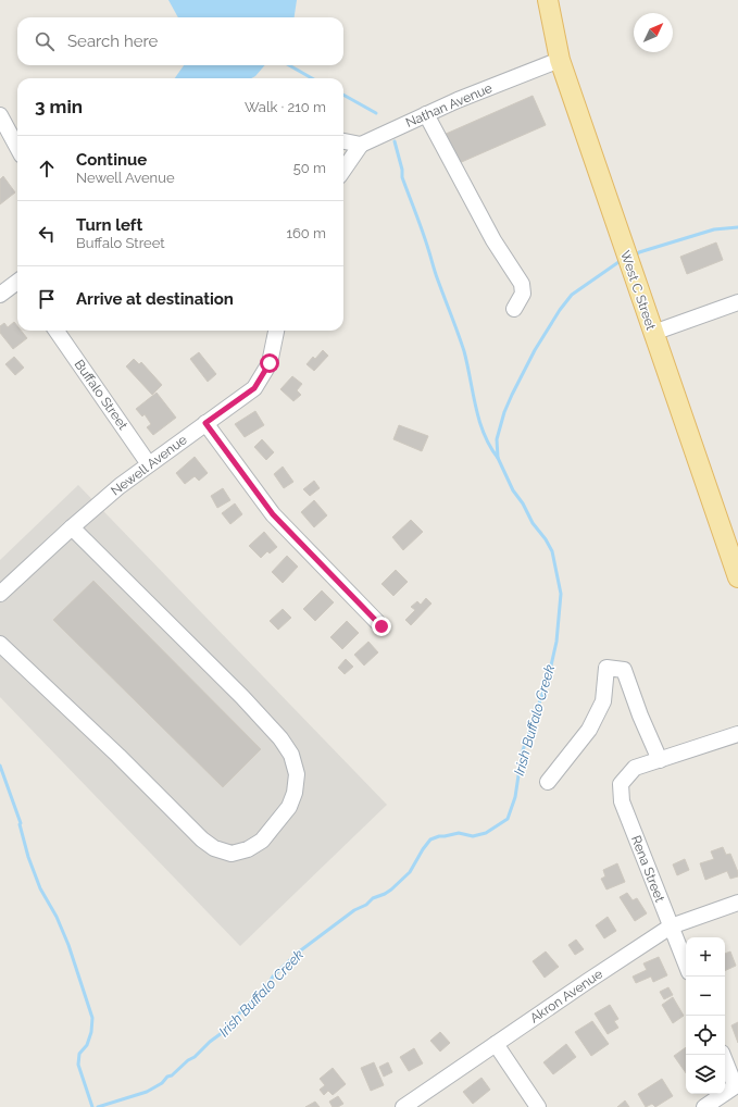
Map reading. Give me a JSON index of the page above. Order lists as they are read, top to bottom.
{
  "streets": {
    "main road": ["West C Street"],
    "street": [
      "Nathan Avenue",
      "Buffalo Street",
      "Newell Avenue",
      "Rena Street",
      "Akron Avenue"
    ]
  },
  "crossings": [
    ["Nathan Avenue", "West C Street"],
    ["Buffalo Street", "Newell Avenue"],
    ["Rena Street", "Akron Avenue"]
  ],
  "water": ["Irish Buffalo Creek"],
  "north": "top right",
  "page": {
    "search": "Search here",
    "heading": ["3 min", "Walk · 210 m"],
    "list": [
      ["Continue", "Newell Avenue", "50 m"],
      ["Turn left", "Buffalo Street", "160 m"],
      "Arrive at destination"
    ],
    "map_buttons": ["+", "−"]
  }
}
